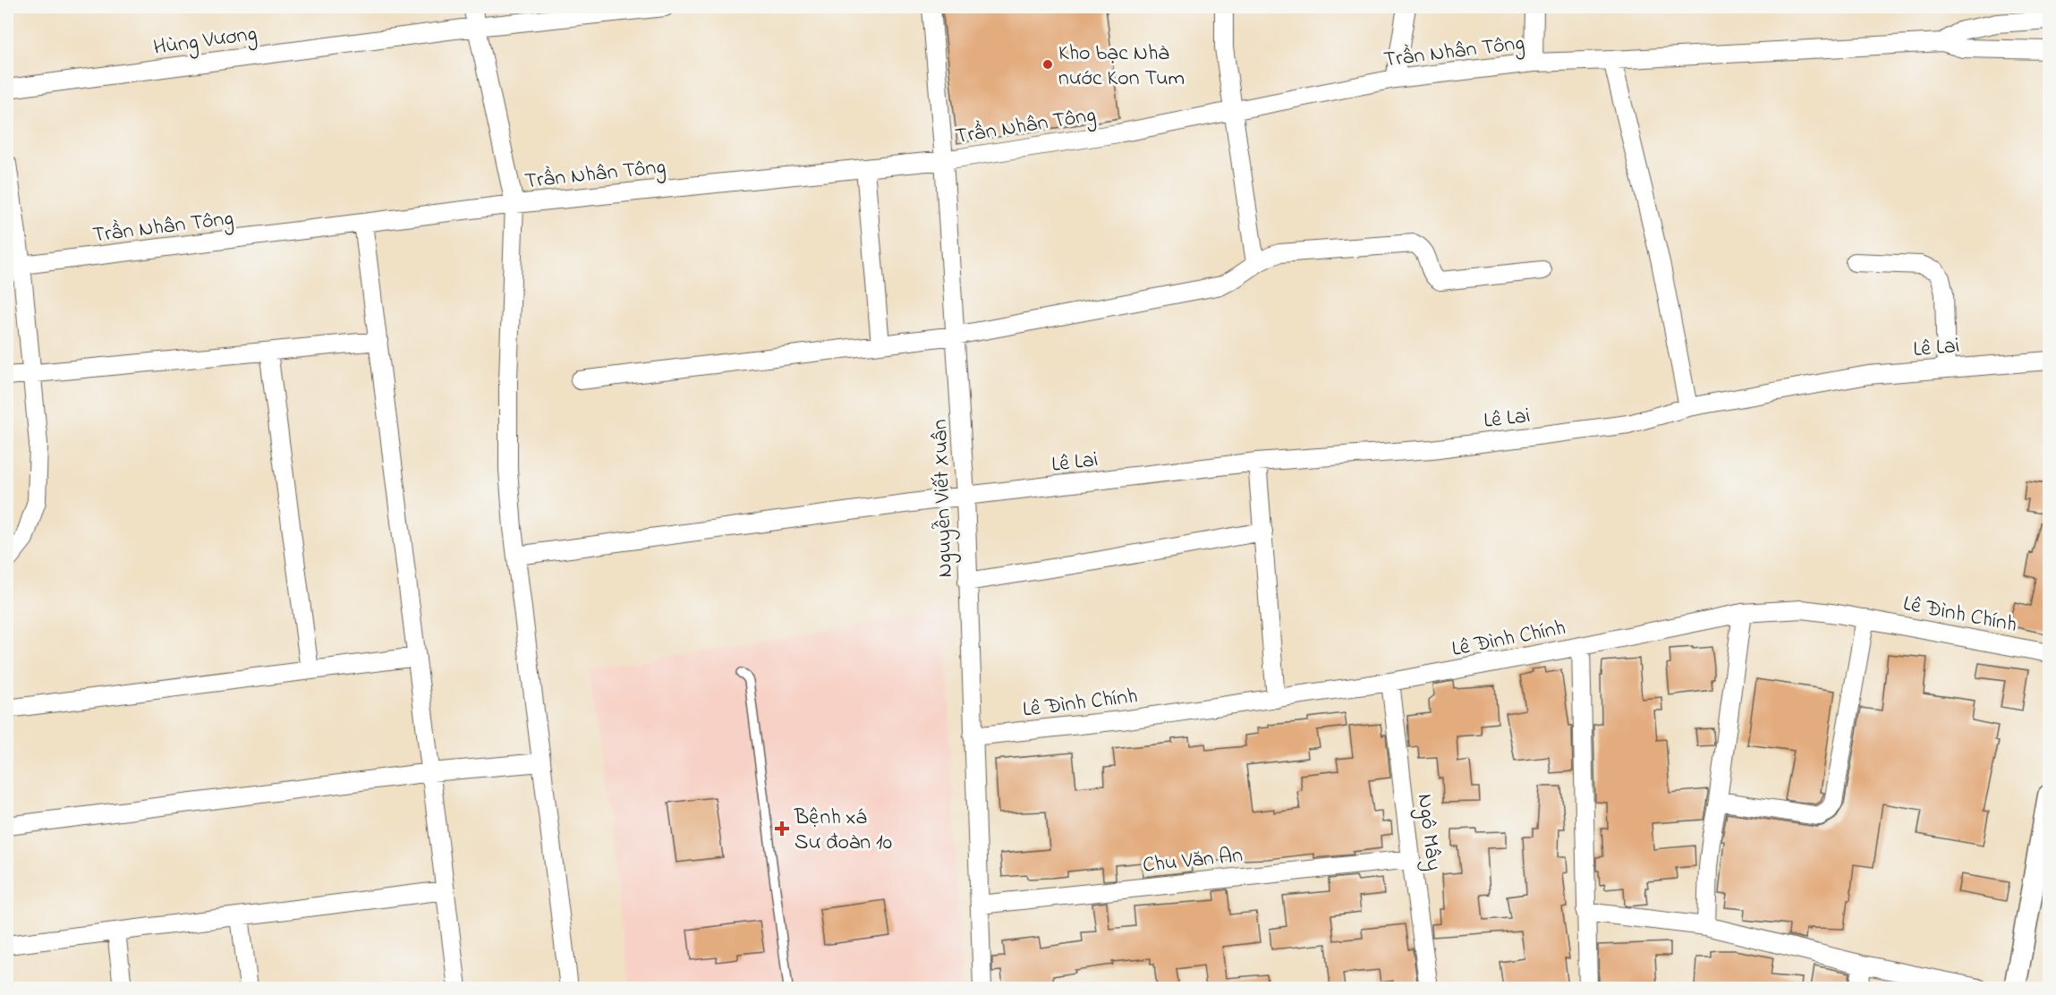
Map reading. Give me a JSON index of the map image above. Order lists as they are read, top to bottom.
{
  "streets": {
    "street": [
      "Hùng Vương",
      "Trần Nhân Tông",
      "Lê Lai",
      "Nguyễn Viết Xuân",
      "Lê Đình Chính",
      "Ngô Mây",
      "Chu Văn An"
    ]
  },
  "crossings": [
    ["Trần Nhân Tông", "Nguyễn Viết Xuân"],
    ["Lê Lai", "Nguyễn Viết Xuân"],
    ["Nguyễn Viết Xuân", "Lê Đình Chính"],
    ["Nguyễn Viết Xuân", "Chu Văn An"],
    ["Lê Đình Chính", "Ngô Mây"],
    ["Ngô Mây", "Chu Văn An"]
  ],
  "places": {
    "other": ["Kho bạc Nhà nước Kon Tum"],
    "health": ["Bệnh xá Sư đoàn 10"]
  }
}
